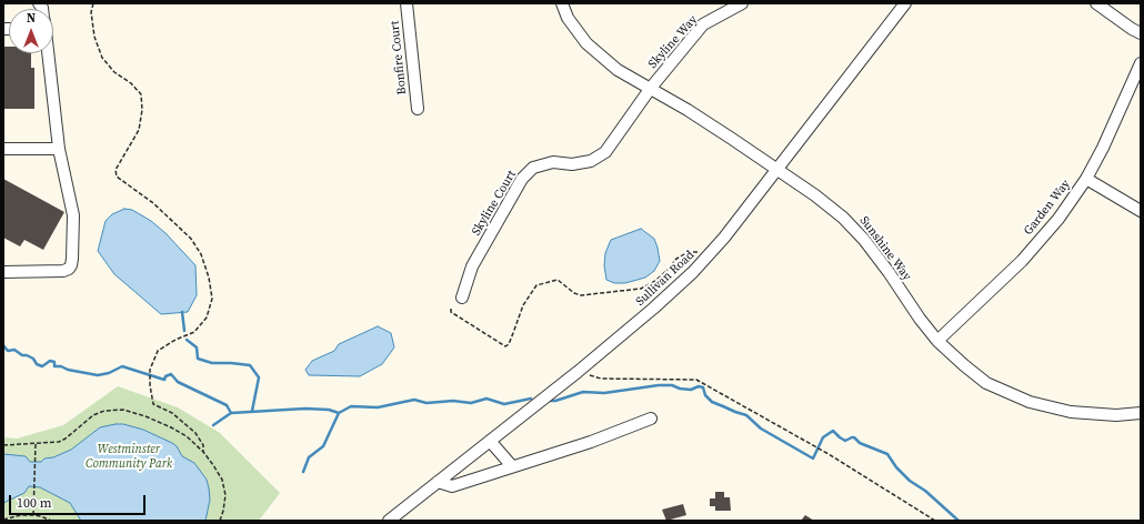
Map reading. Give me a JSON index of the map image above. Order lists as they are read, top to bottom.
{
  "streets": {
    "street": [
      "Skyline Way",
      "Bonfire Court",
      "Skyline Court",
      "Garden Way",
      "Sunshine Way",
      "Sullivan Road"
    ]
  },
  "crossings": [
    ["Skyline Way", "Skyline Court"],
    ["Skyline Way", "Sunshine Way"],
    ["Skyline Court", "Sunshine Way"],
    ["Garden Way", "Sunshine Way"],
    ["Sunshine Way", "Sullivan Road"]
  ],
  "parks": ["Westminster Community Park"],
  "scale_bar": "100 m",
  "north": "top"
}
